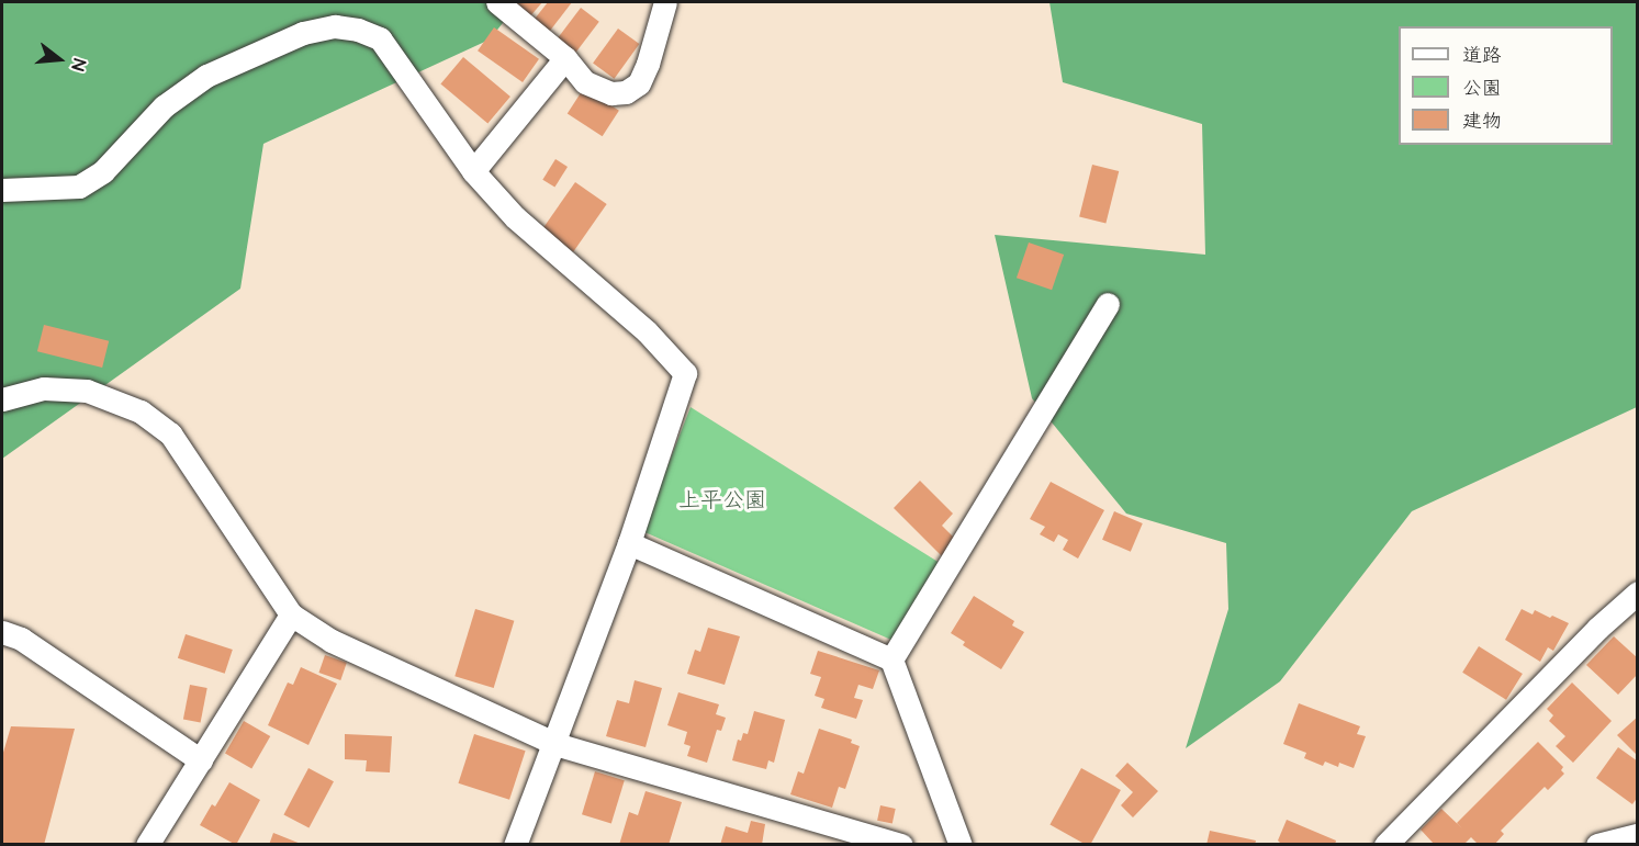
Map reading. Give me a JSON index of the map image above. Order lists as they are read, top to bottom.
{
  "parks": ["上平公園"],
  "legend": ["道路", "公園", "建物"],
  "north": "right"
}
